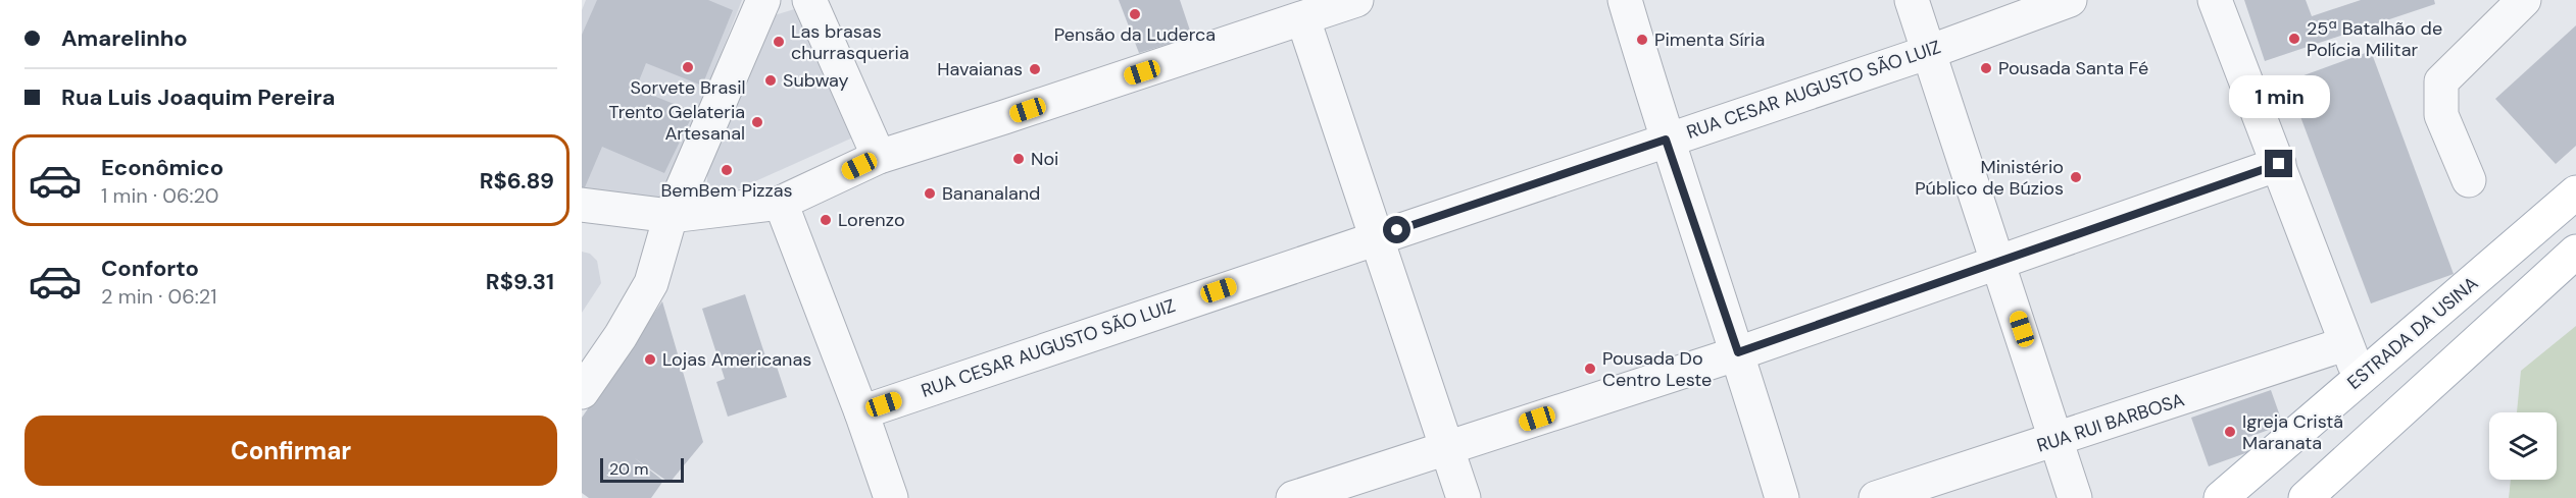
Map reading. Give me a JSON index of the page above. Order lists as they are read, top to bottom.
{
  "streets": {
    "main road": ["ESTRADA DA USINA"],
    "street": ["RUA CESAR AUGUSTO SÃO LUIZ", "RUA RUI BARBOSA"]
  },
  "places": [
    "Pensão da Luderca",
    "25ª Batalhão de Polícia Militar",
    "Pimenta Síria",
    "Las brasas churrasqueria",
    "Sorvete Brasil",
    "Pousada Santa Fé",
    "Havaianas",
    "Subway",
    "Trento Gelateria Artesanal",
    "Noi",
    "BemBem Pizzas",
    "Ministério Público de Búzios",
    "Bananaland",
    "Lorenzo",
    "Lojas Americanas",
    "Pousada Do Centro Leste",
    "Igreja Cristã Maranata"
  ],
  "scale_bar": "20 m",
  "page": {
    "banner": ["Amarelinho", "Rua Luis Joaquim Pereira"],
    "bubble": "1 min",
    "list": [
      {
        "name": "Econômico",
        "note": "1 min · 06:20",
        "value": "R$6.89"
      },
      {
        "name": "Conforto",
        "note": "2 min · 06:21",
        "value": "R$9.31"
      }
    ],
    "buttons": "Confirmar",
    "scale": "20 m"
  }
}
